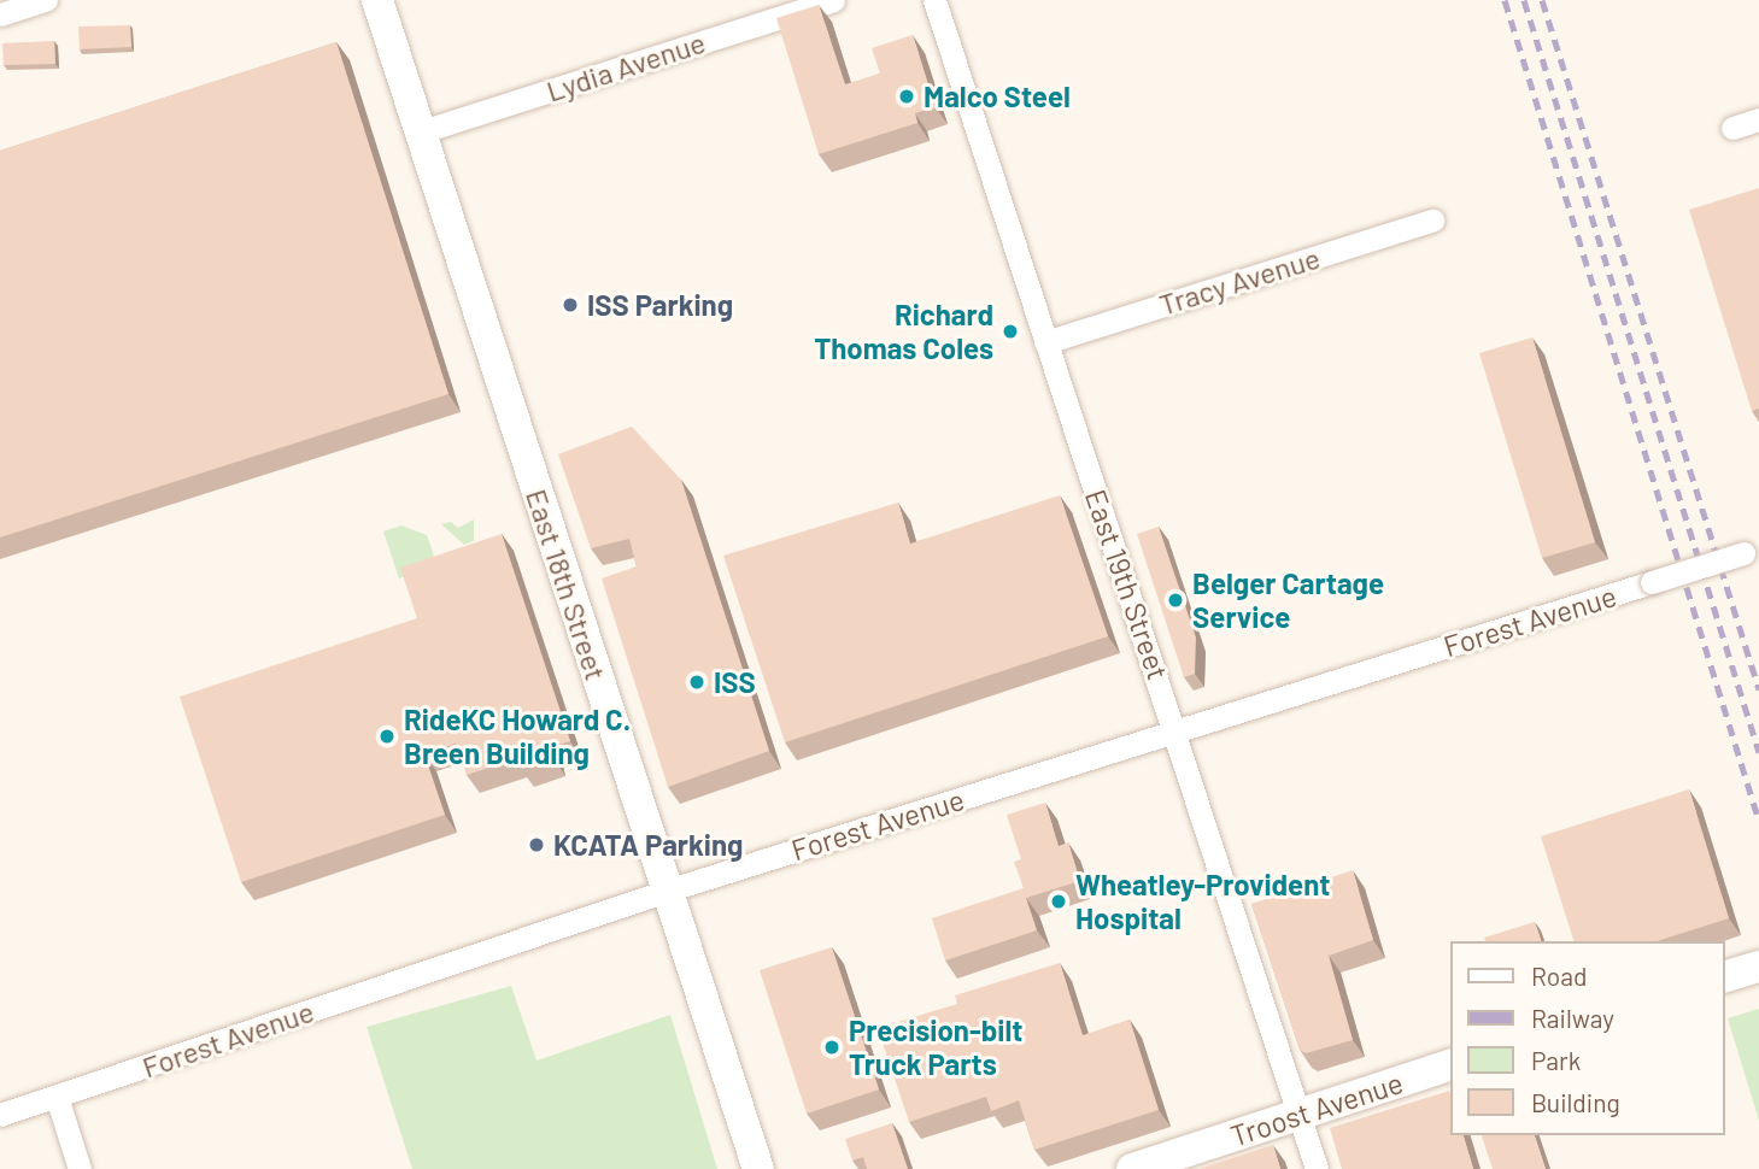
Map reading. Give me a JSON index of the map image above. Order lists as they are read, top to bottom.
{
  "streets": {
    "main road": ["East 18th Street", "Troost Avenue"],
    "street": [
      "Lydia Avenue",
      "Tracy Avenue",
      "East 19th Street",
      "Forest Avenue"
    ]
  },
  "crossings": [
    ["Lydia Avenue", "East 18th Street"],
    ["Tracy Avenue", "East 19th Street"],
    ["East 18th Street", "Forest Avenue"],
    ["East 19th Street", "Forest Avenue"],
    ["East 19th Street", "Troost Avenue"]
  ],
  "places": [
    "Malco Steel",
    "ISS Parking",
    "Richard Thomas Coles",
    "Belger Cartage Service",
    "ISS",
    "RideKC Howard C. Breen Building",
    "KCATA Parking",
    "Wheatley-Provident Hospital",
    "Precision-bilt Truck Parts"
  ],
  "legend": [
    "Road",
    "Railway",
    "Park",
    "Building"
  ]
}
